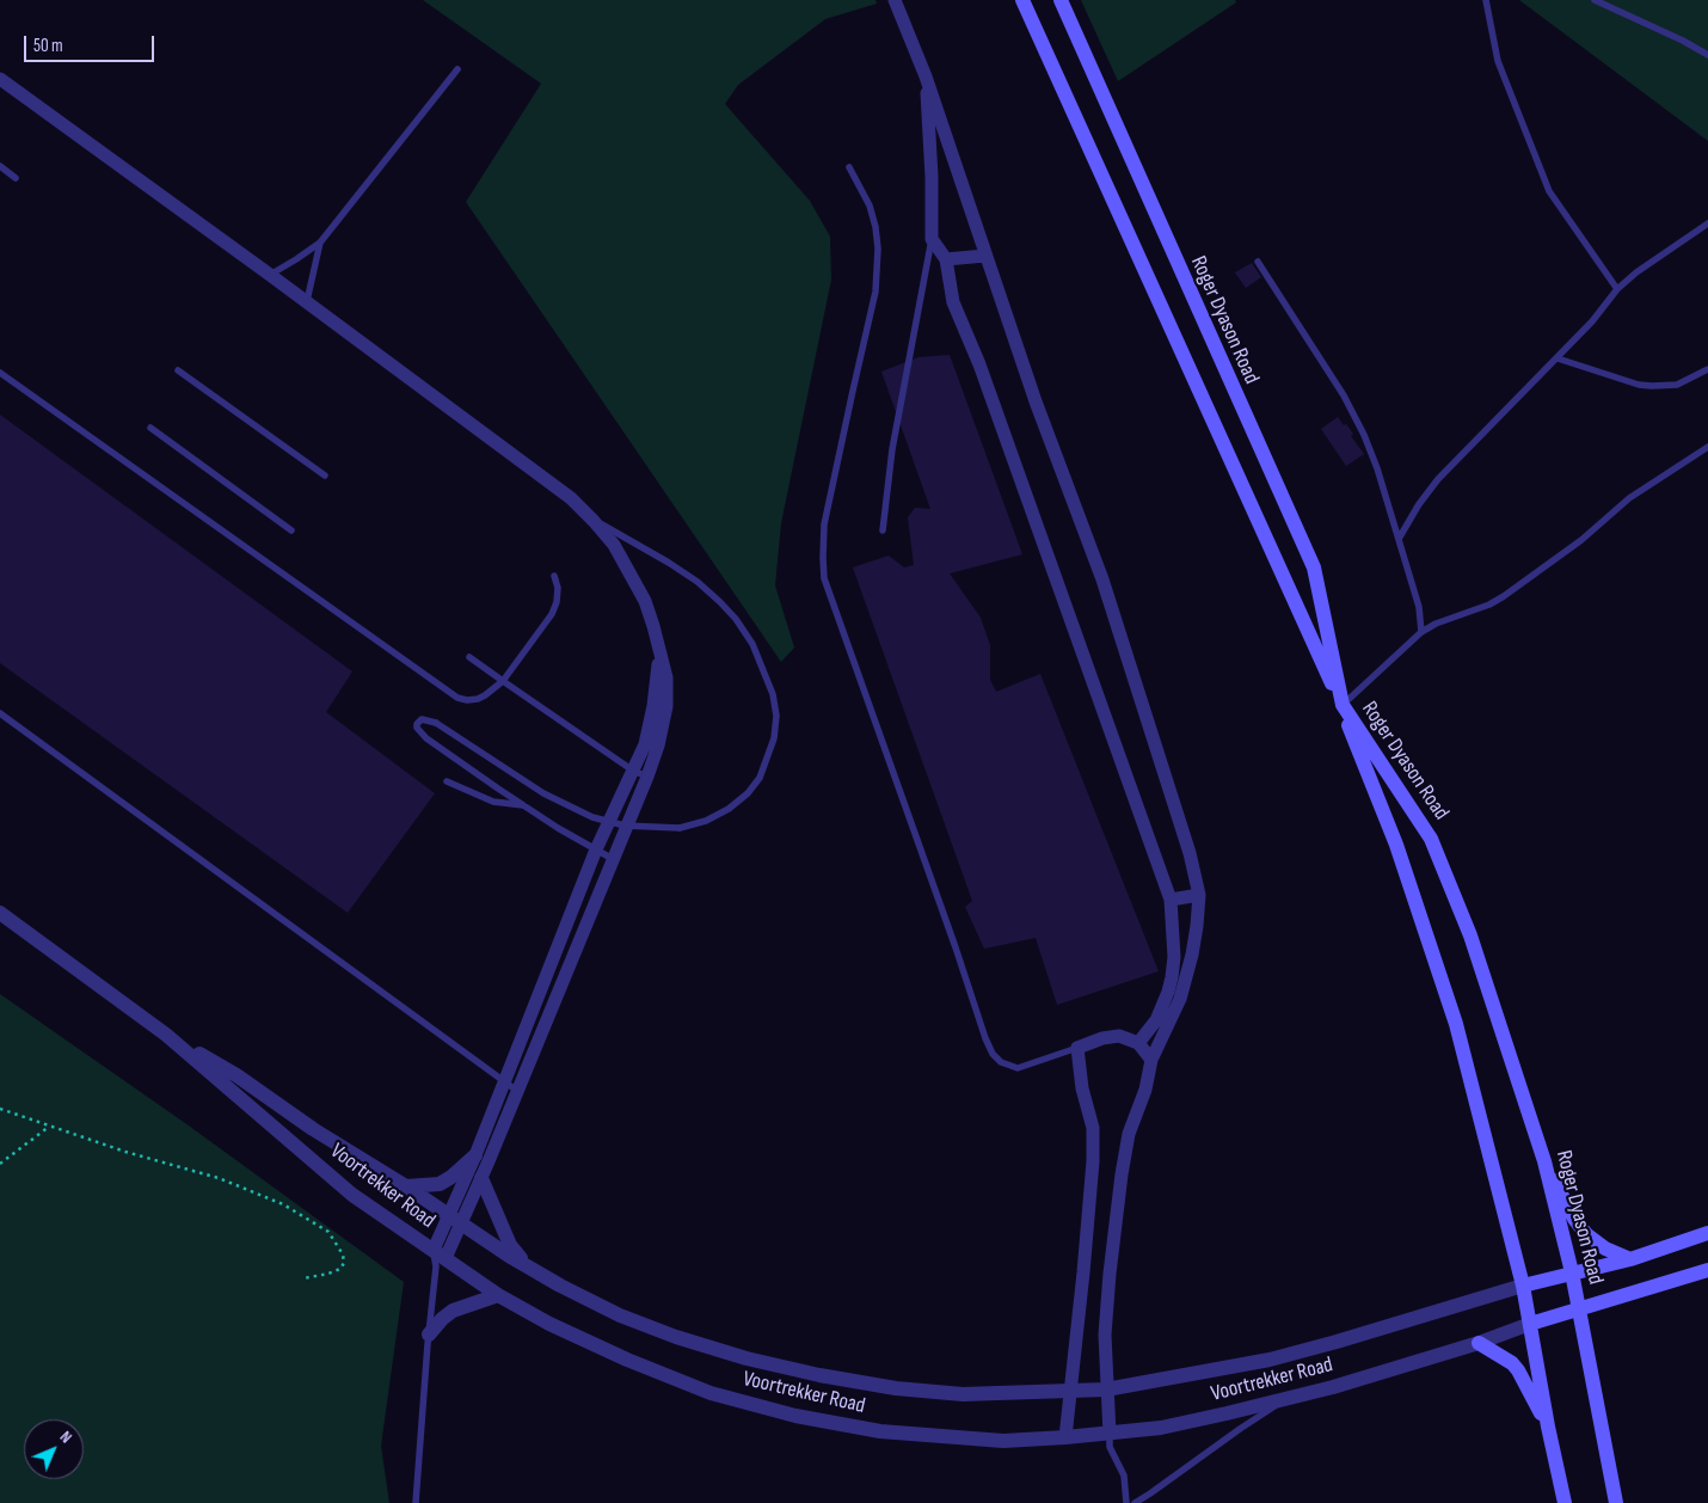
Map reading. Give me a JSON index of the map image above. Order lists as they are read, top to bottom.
{
  "streets": {
    "main road": ["Roger Dyason Road"],
    "street": ["Voortrekker Road"]
  },
  "crossings": [
    ["Roger Dyason Road", "Voortrekker Road"]
  ],
  "scale_bar": "50 m",
  "north": "top right"
}
